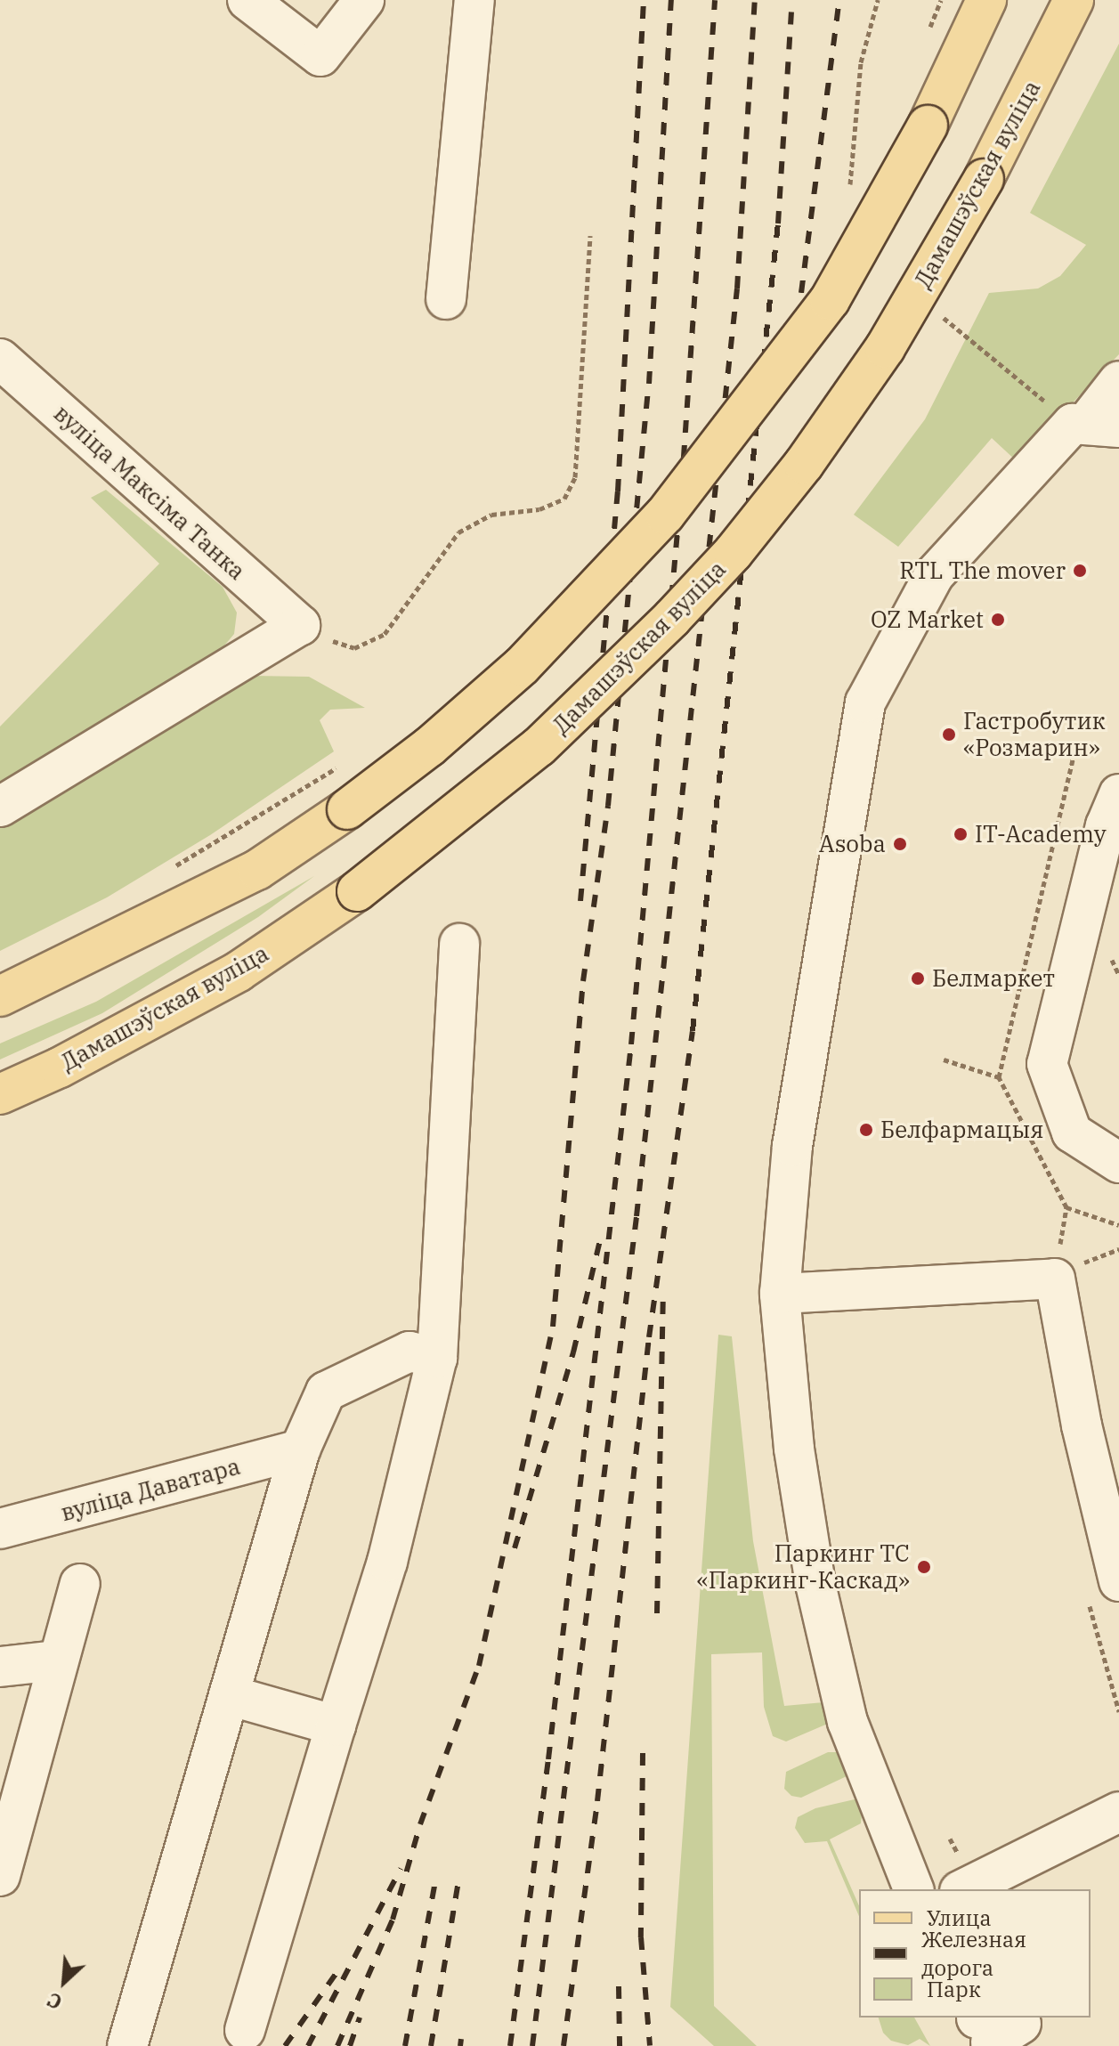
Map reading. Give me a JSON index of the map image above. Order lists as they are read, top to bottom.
{
  "streets": {
    "main road": ["Дамашэўская вуліца"],
    "street": ["вуліца Максіма Танка", "вуліца Даватара"]
  },
  "places": [
    "RTL The mover",
    "OZ Market",
    "Гастробутик «Розмарин»",
    "IT-Academy",
    "Asoba",
    "Белмаркет",
    "Белфармацыя",
    "Паркинг ТС «Паркинг-Каскад»"
  ],
  "legend": ["Улица", "Железная дорога", "Парк"],
  "north": "bottom left"
}
